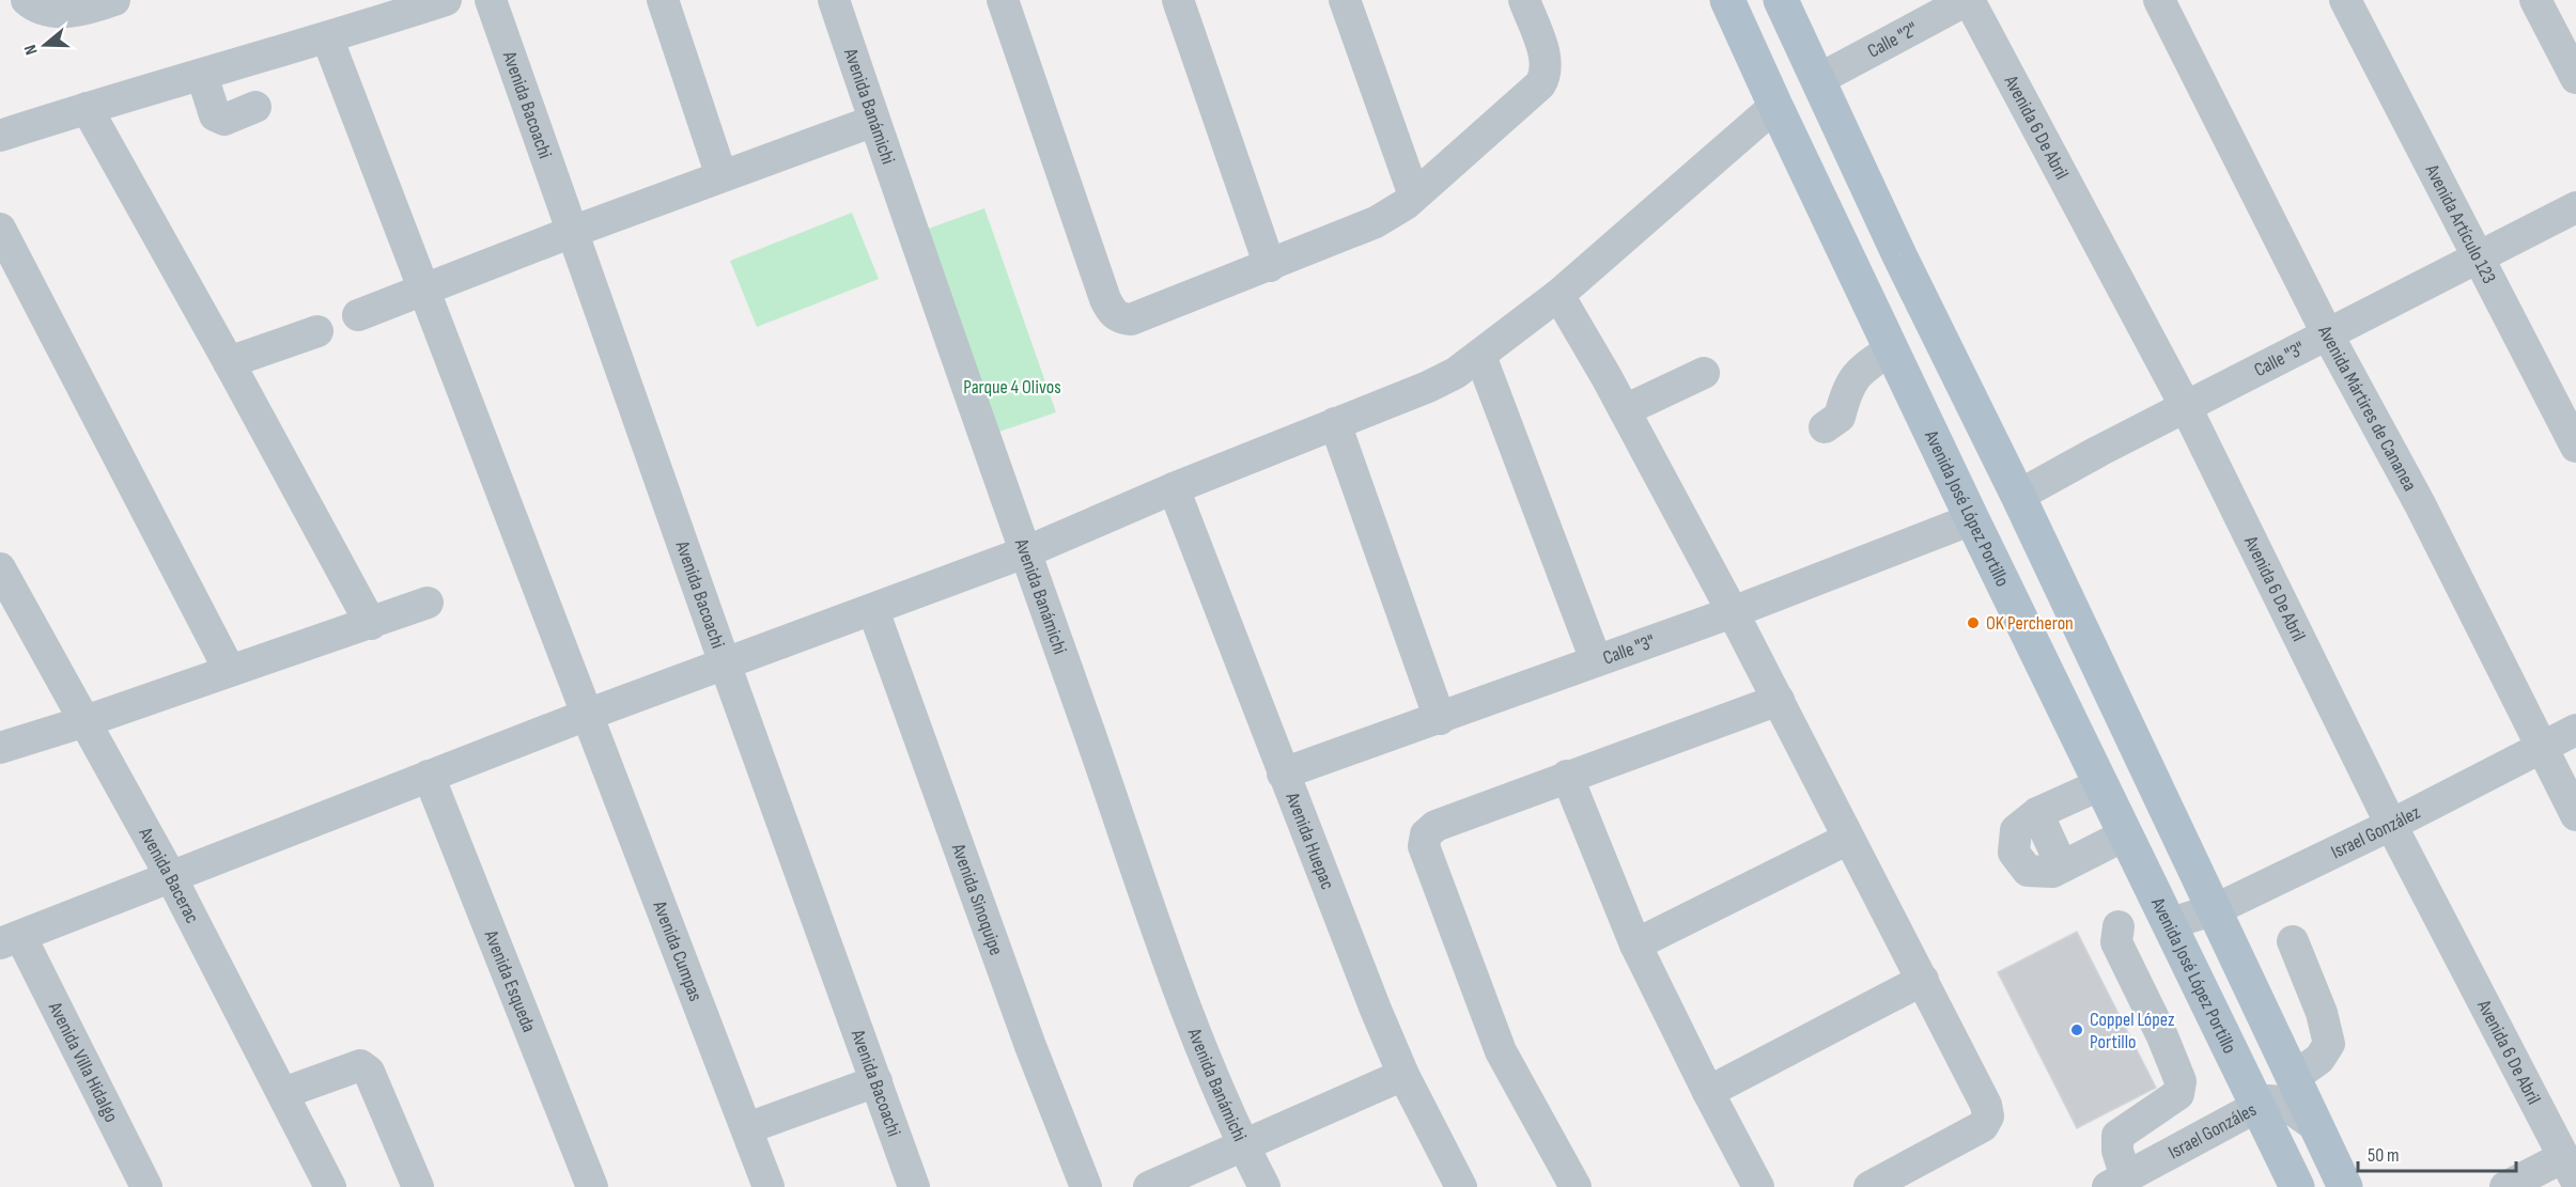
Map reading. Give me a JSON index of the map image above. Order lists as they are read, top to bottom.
{
  "streets": {
    "main road": ["Avenida José López Portillo"],
    "street": [
      "Calle \"2\"",
      "Avenida Bacoachi",
      "Avenida Banámichi",
      "Avenida 6 De Abril",
      "Avenida Artículo 123",
      "Calle \"3\"",
      "Avenida Mártires de Cananea",
      "Israel González",
      "Avenida Huepac",
      "Avenida Bacerac",
      "Avenida Sinoquipe",
      "Avenida Cumpas",
      "Avenida Esqueda",
      "Avenida Villa Hidalgo",
      "Israel Gonzáles"
    ]
  },
  "crossings": [
    ["Calle \"2\"", "Avenida 6 De Abril"],
    ["Avenida 6 De Abril", "Calle \"3\""],
    ["Avenida 6 De Abril", "Israel González"],
    ["Avenida Artículo 123", "Calle \"3\""],
    ["Calle \"3\"", "Avenida Mártires de Cananea"],
    ["Calle \"3\"", "Avenida José López Portillo"],
    ["Calle \"3\"", "Avenida Huepac"],
    ["Avenida Mártires de Cananea", "Israel González"],
    ["Avenida José López Portillo", "Israel González"],
    ["Avenida José López Portillo", "Israel Gonzáles"]
  ],
  "parks": ["Parque 4 Olivos"],
  "places": ["OK Percheron", "Coppel López Portillo"],
  "scale_bar": "50 m",
  "north": "left"
}
